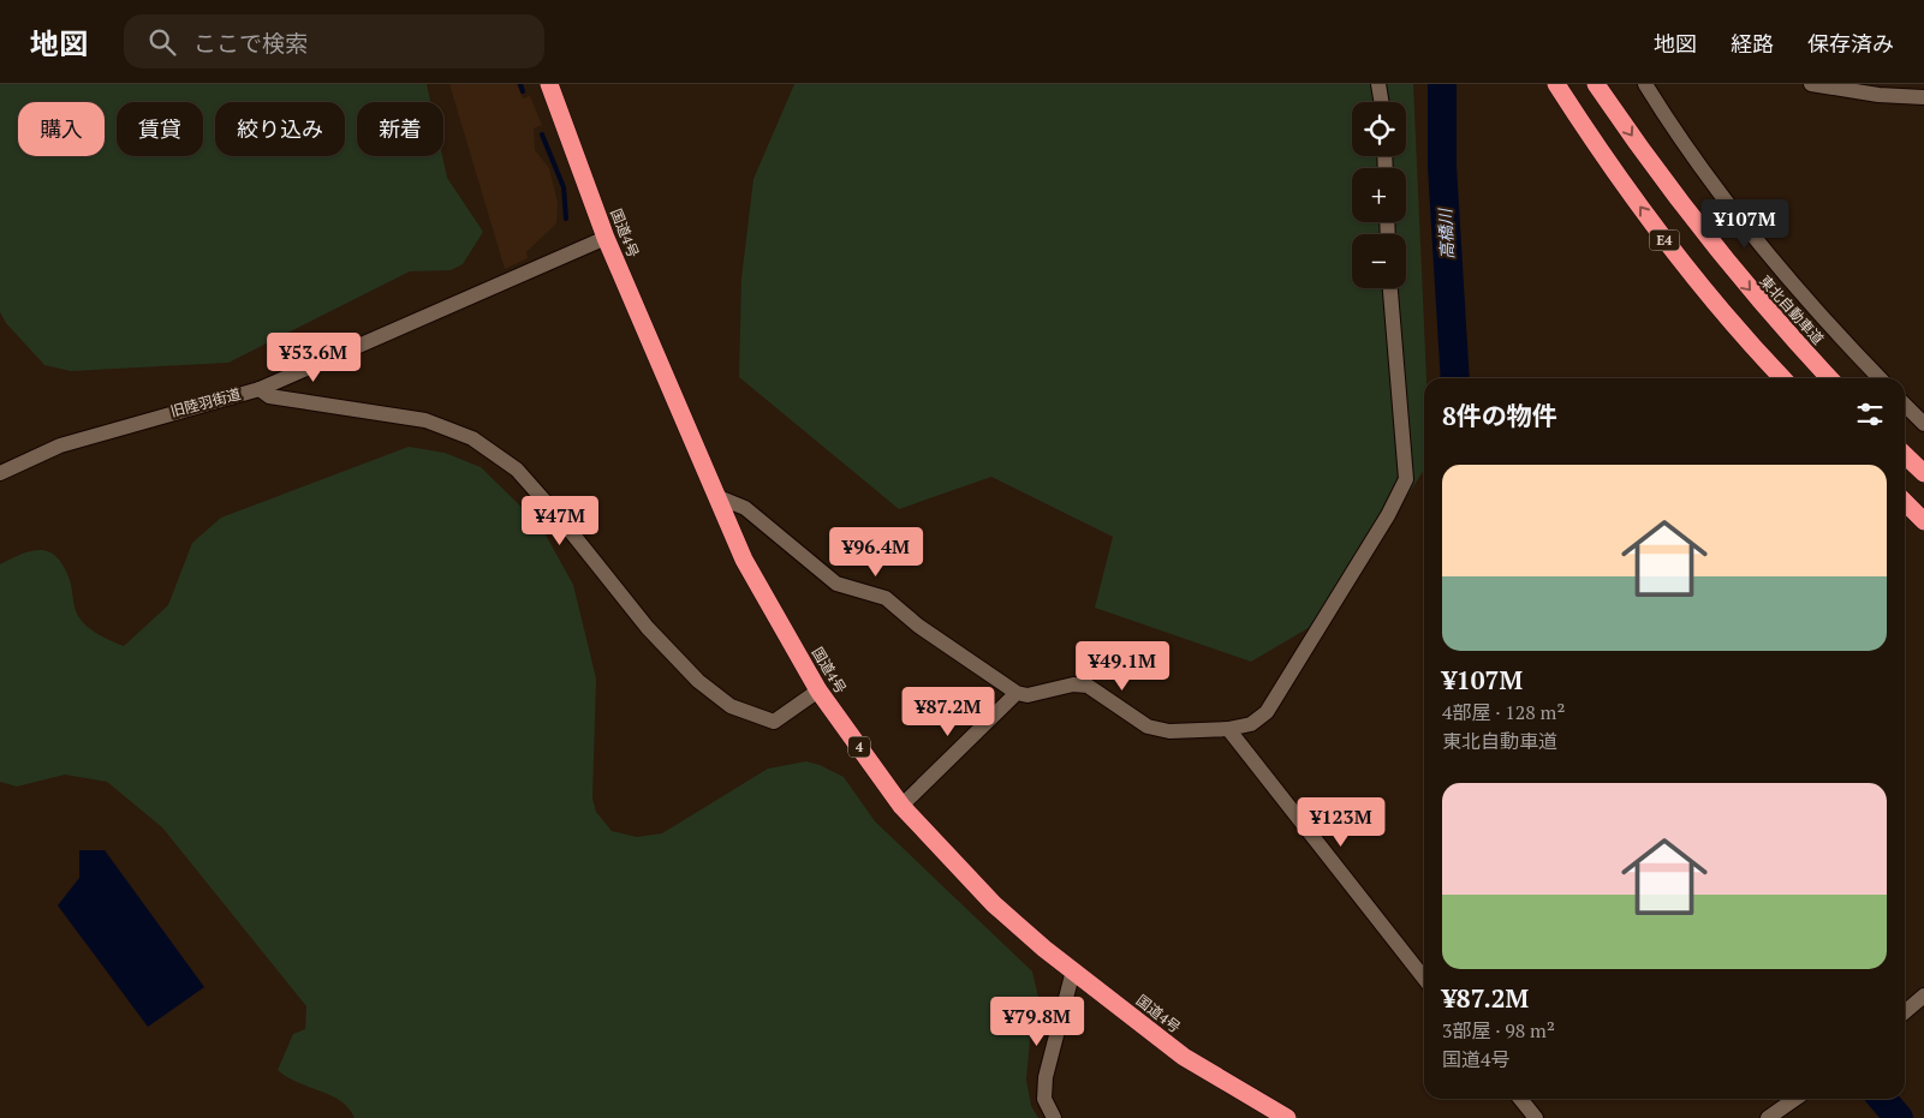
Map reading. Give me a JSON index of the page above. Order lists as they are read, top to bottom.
{
  "streets": {
    "highway": [
      "国道4号",
      "E4",
      "東北自動車道",
      "4"
    ],
    "street": ["旧陸羽街道"]
  },
  "crossings": [
    ["国道4号", "旧陸羽街道"]
  ],
  "water": ["高橋川"],
  "page": {
    "header": "地図",
    "search": "ここで検索",
    "nav": ["地図", "経路", "保存済み"],
    "map_buttons": ["+", "−"],
    "chip": [
      "購入",
      "賃貸",
      "絞り込み",
      "新着"
    ],
    "price": [
      "¥107M",
      "¥53.6M",
      "¥47M",
      "¥96.4M",
      "¥49.1M",
      "¥87.2M",
      "¥123M",
      "¥79.8M"
    ],
    "heading": "8件の物件",
    "list": [
      {
        "name": "¥107M",
        "note": "4部屋 · 128 m² · 東北自動車道"
      },
      {
        "name": "¥87.2M",
        "note": "3部屋 · 98 m² · 国道4号"
      }
    ]
  }
}
